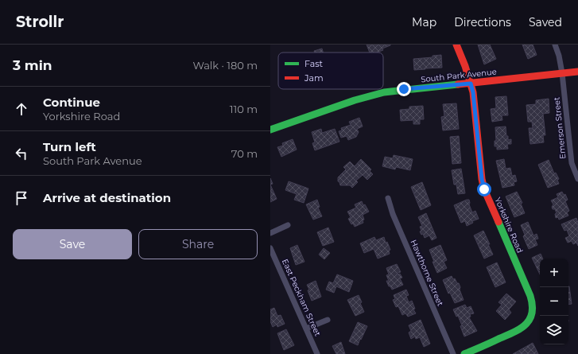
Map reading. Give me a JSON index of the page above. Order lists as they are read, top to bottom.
{
  "streets": {
    "street": [
      "South Park Avenue",
      "Emerson Street",
      "Yorkshire Road",
      "Hawthorne Street",
      "East Peckham Street"
    ]
  },
  "crossings": [
    ["South Park Avenue", "Emerson Street"],
    ["South Park Avenue", "Yorkshire Road"]
  ],
  "legend": ["Fast", "Jam"],
  "page": {
    "header": "Strollr",
    "nav": ["Map", "Directions", "Saved"],
    "heading": ["3 min", "Walk · 180 m"],
    "list": [
      ["Continue", "Yorkshire Road", "110 m"],
      ["Turn left", "South Park Avenue", "70 m"],
      "Arrive at destination"
    ],
    "buttons": ["Save", "Share"],
    "map_buttons": ["+", "−"]
  }
}
